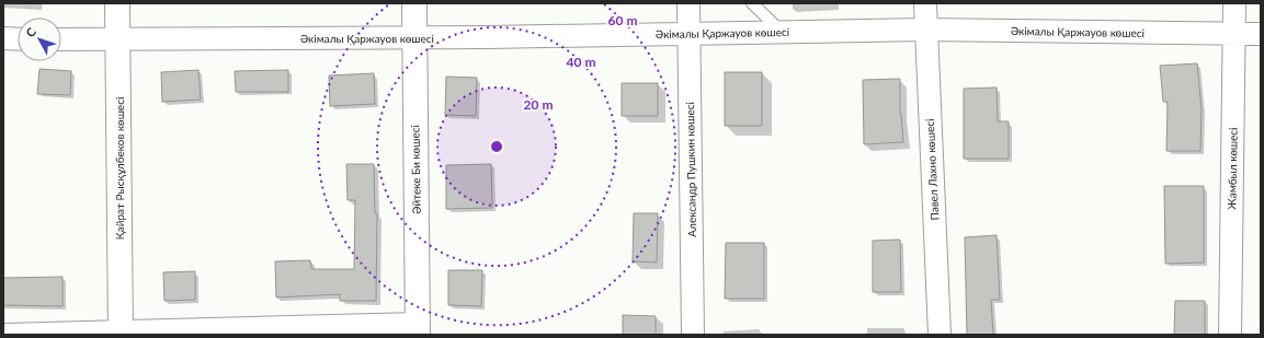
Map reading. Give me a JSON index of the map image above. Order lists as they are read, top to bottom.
{
  "streets": {
    "street": [
      "Әкімалы Қаржауов көшесі",
      "Қайрат Рысқұлбеков көшесі",
      "Жамбыл көшесі",
      "Әйтеке Би көшесі",
      "Александр Пушкин көшесі",
      "Павел Лахно көшесі"
    ]
  },
  "crossings": [
    ["Әкімалы Қаржауов көшесі", "Қайрат Рысқұлбеков көшесі"],
    ["Әкімалы Қаржауов көшесі", "Жамбыл көшесі"],
    ["Әкімалы Қаржауов көшесі", "Әйтеке Би көшесі"],
    ["Әкімалы Қаржауов көшесі", "Александр Пушкин көшесі"],
    ["Әкімалы Қаржауов көшесі", "Павел Лахно көшесі"]
  ],
  "north": "top left",
  "rings": ["60 m", "40 m", "20 m"]
}
